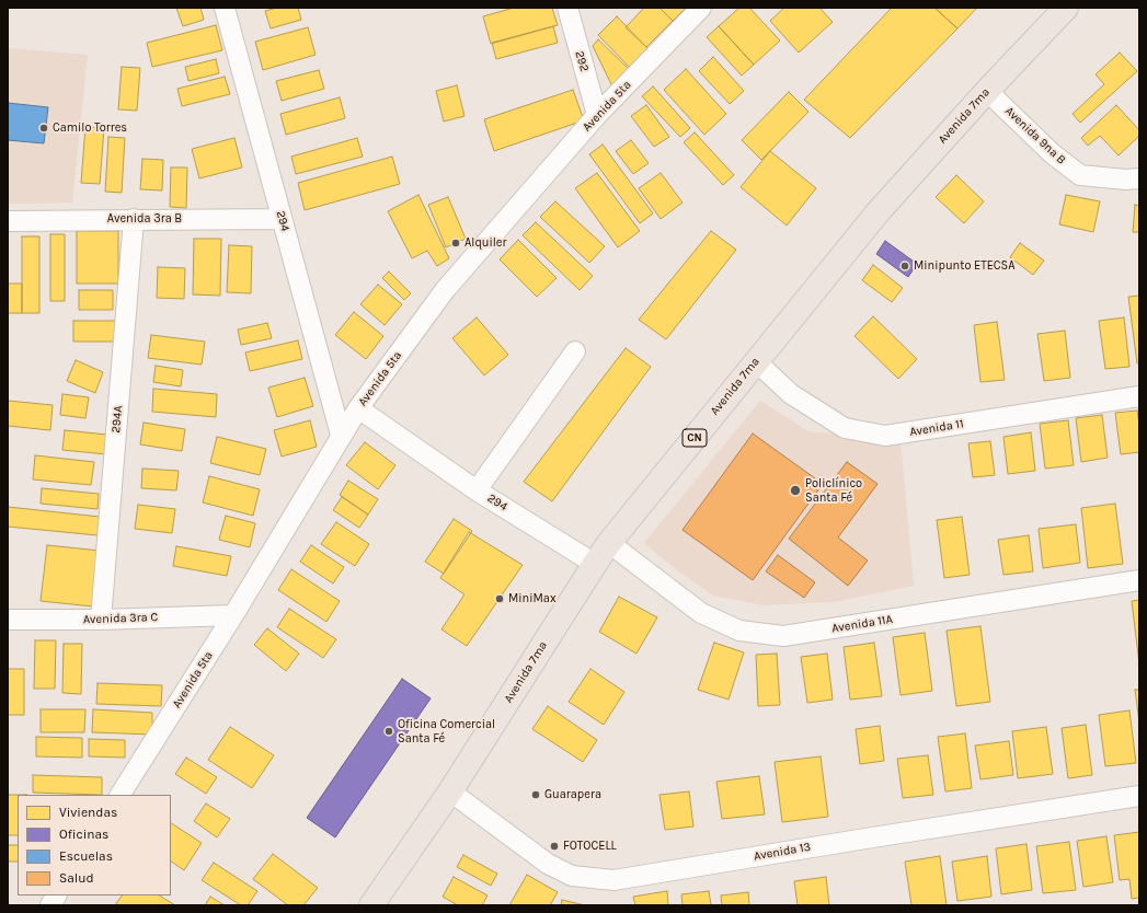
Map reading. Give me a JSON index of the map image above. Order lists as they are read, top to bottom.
{
  "streets": {
    "highway": ["Avenida 7ma", "CN"],
    "street": [
      "292",
      "Avenida 5ta",
      "Avenida 9na B",
      "Avenida 3ra B",
      "294",
      "294A",
      "Avenida 11",
      "Avenida 3ra C",
      "Avenida 11A",
      "Avenida 13"
    ]
  },
  "crossings": [
    ["292", "Avenida 5ta"],
    ["Avenida 5ta", "294"],
    ["Avenida 5ta", "Avenida 3ra C"],
    ["Avenida 7ma", "Avenida 9na B"],
    ["Avenida 7ma", "294"],
    ["Avenida 7ma", "Avenida 11"],
    ["Avenida 7ma", "Avenida 11A"],
    ["Avenida 7ma", "Avenida 13"],
    ["Avenida 3ra B", "294"],
    ["Avenida 3ra B", "294A"],
    ["294A", "Avenida 3ra C"]
  ],
  "places": [
    "Camilo Torres",
    "Alquiler",
    "Minipunto ETECSA",
    "Policlínico Santa Fé",
    "MiniMax",
    "Oficina Comercial Santa Fé",
    "Guarapera",
    "FOTOCELL"
  ],
  "legend": [
    "Viviendas",
    "Oficinas",
    "Escuelas",
    "Salud"
  ]
}
